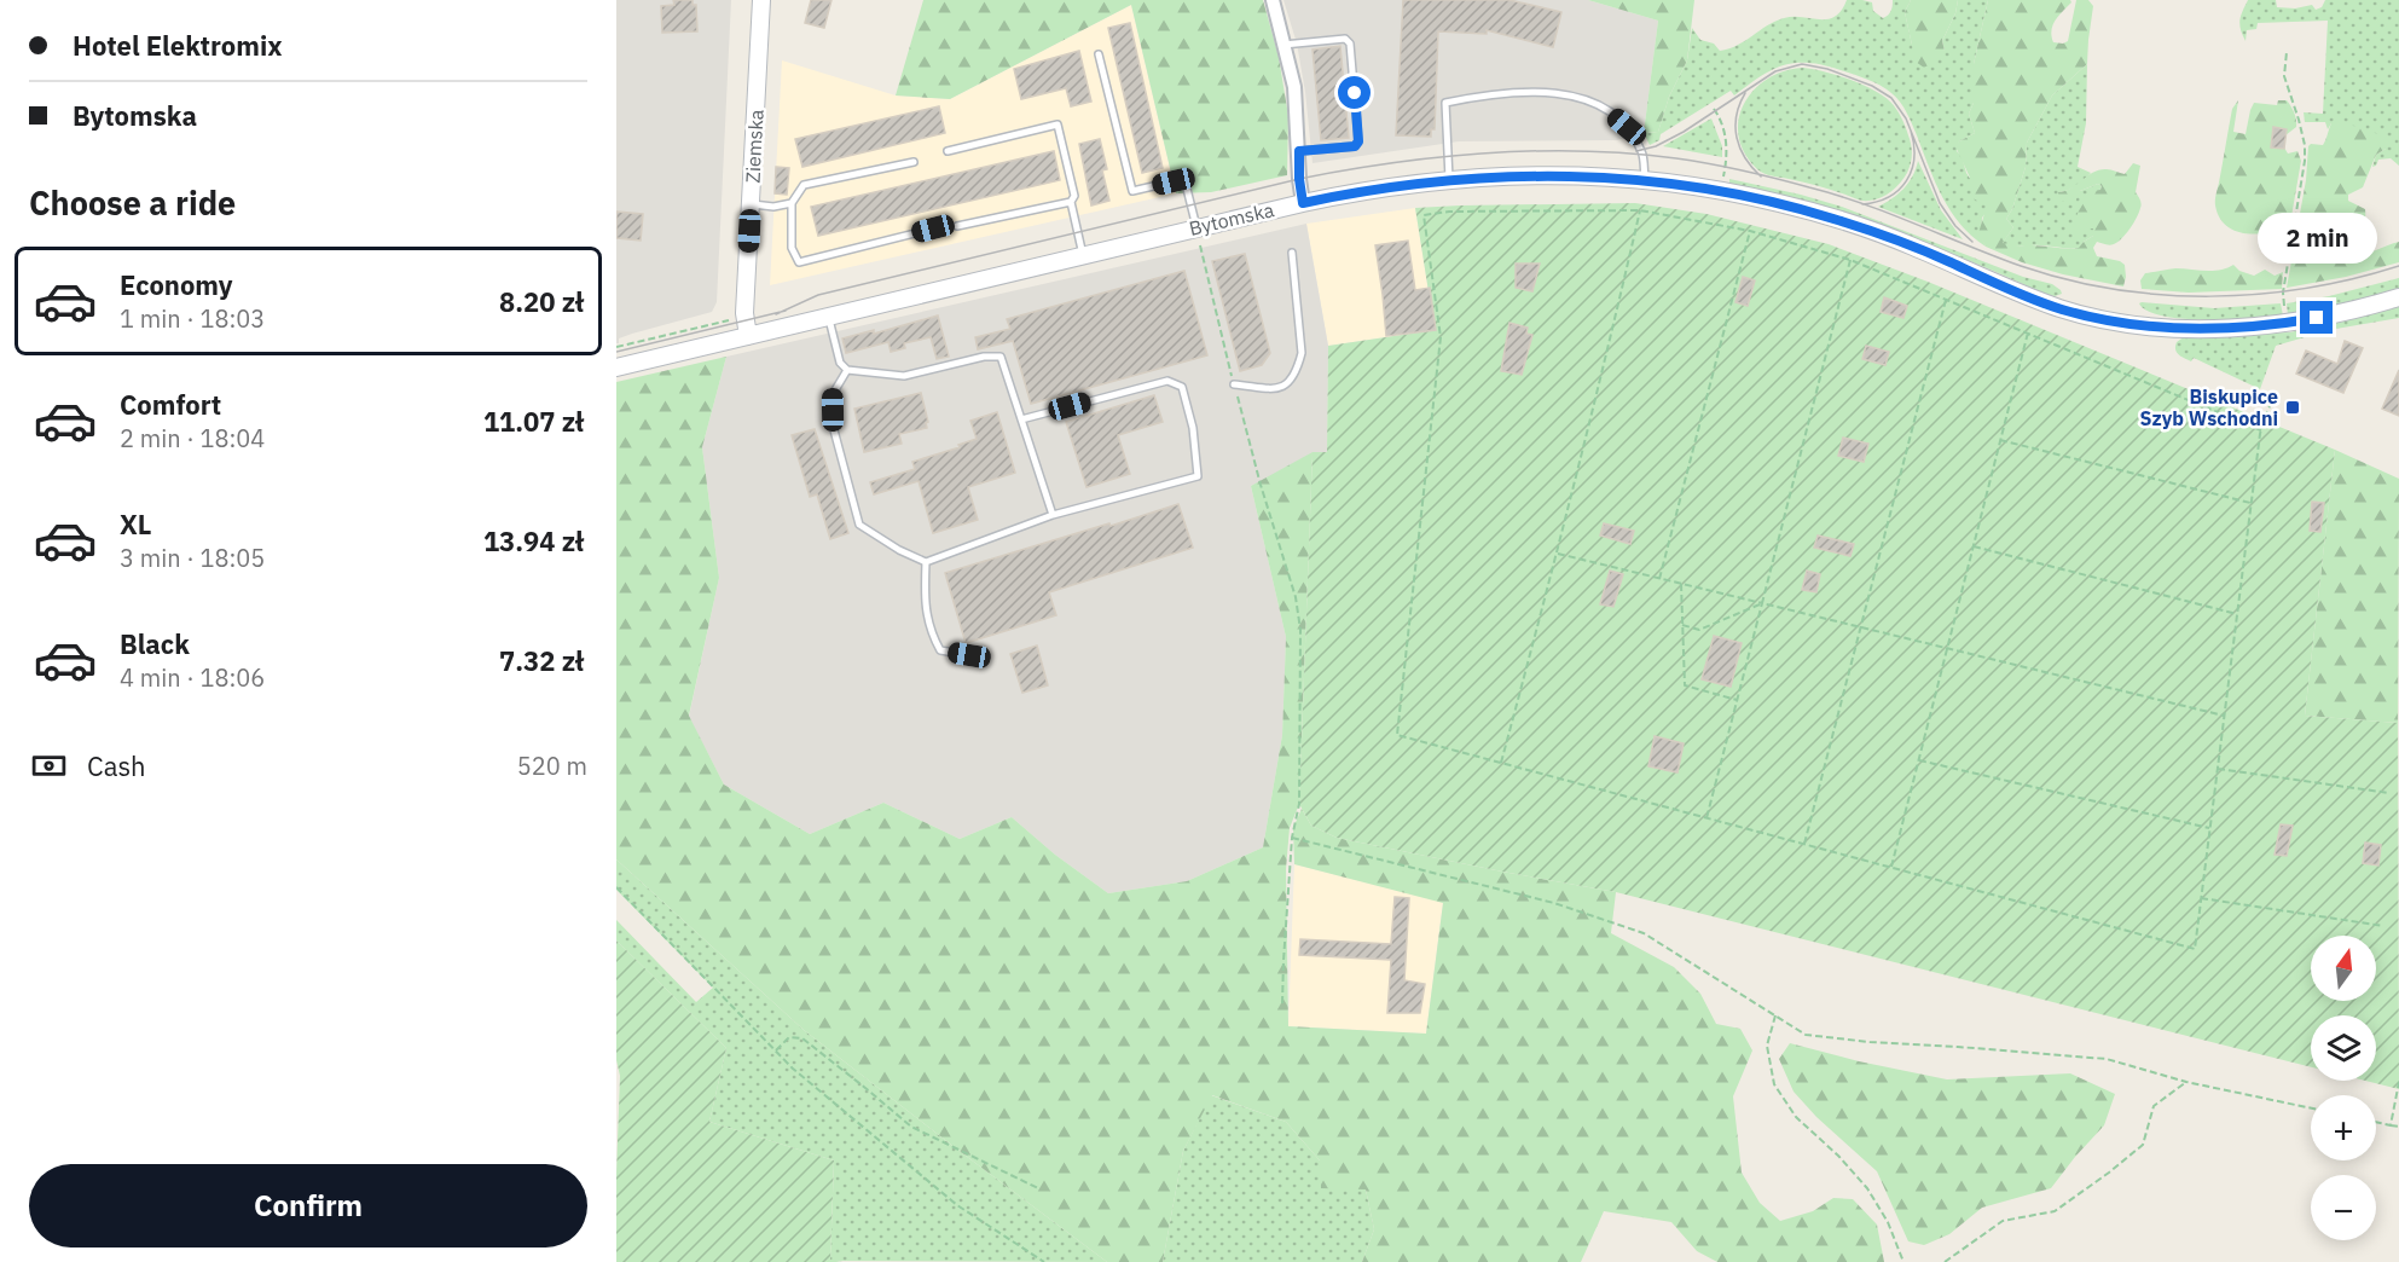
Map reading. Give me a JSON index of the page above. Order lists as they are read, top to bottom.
{
  "streets": {
    "street": ["Ziemska", "Bytomska"]
  },
  "crossings": [
    ["Ziemska", "Bytomska"]
  ],
  "places": {
    "transit": ["Biskupice Szyb Wschodni"]
  },
  "north": "top",
  "page": {
    "banner": ["Hotel Elektromix", "Bytomska"],
    "heading": "Choose a ride",
    "bubble": "2 min",
    "list": [
      {
        "name": "Economy",
        "note": "1 min · 18:03",
        "value": "8.20 zł"
      },
      {
        "name": "Comfort",
        "note": "2 min · 18:04",
        "value": "11.07 zł"
      },
      {
        "name": "XL",
        "note": "3 min · 18:05",
        "value": "13.94 zł"
      },
      {
        "name": "Black",
        "note": "4 min · 18:06",
        "value": "7.32 zł"
      }
    ],
    "pay": ["Cash", "520 m"],
    "map_buttons": ["+", "−"],
    "buttons": "Confirm"
  }
}
